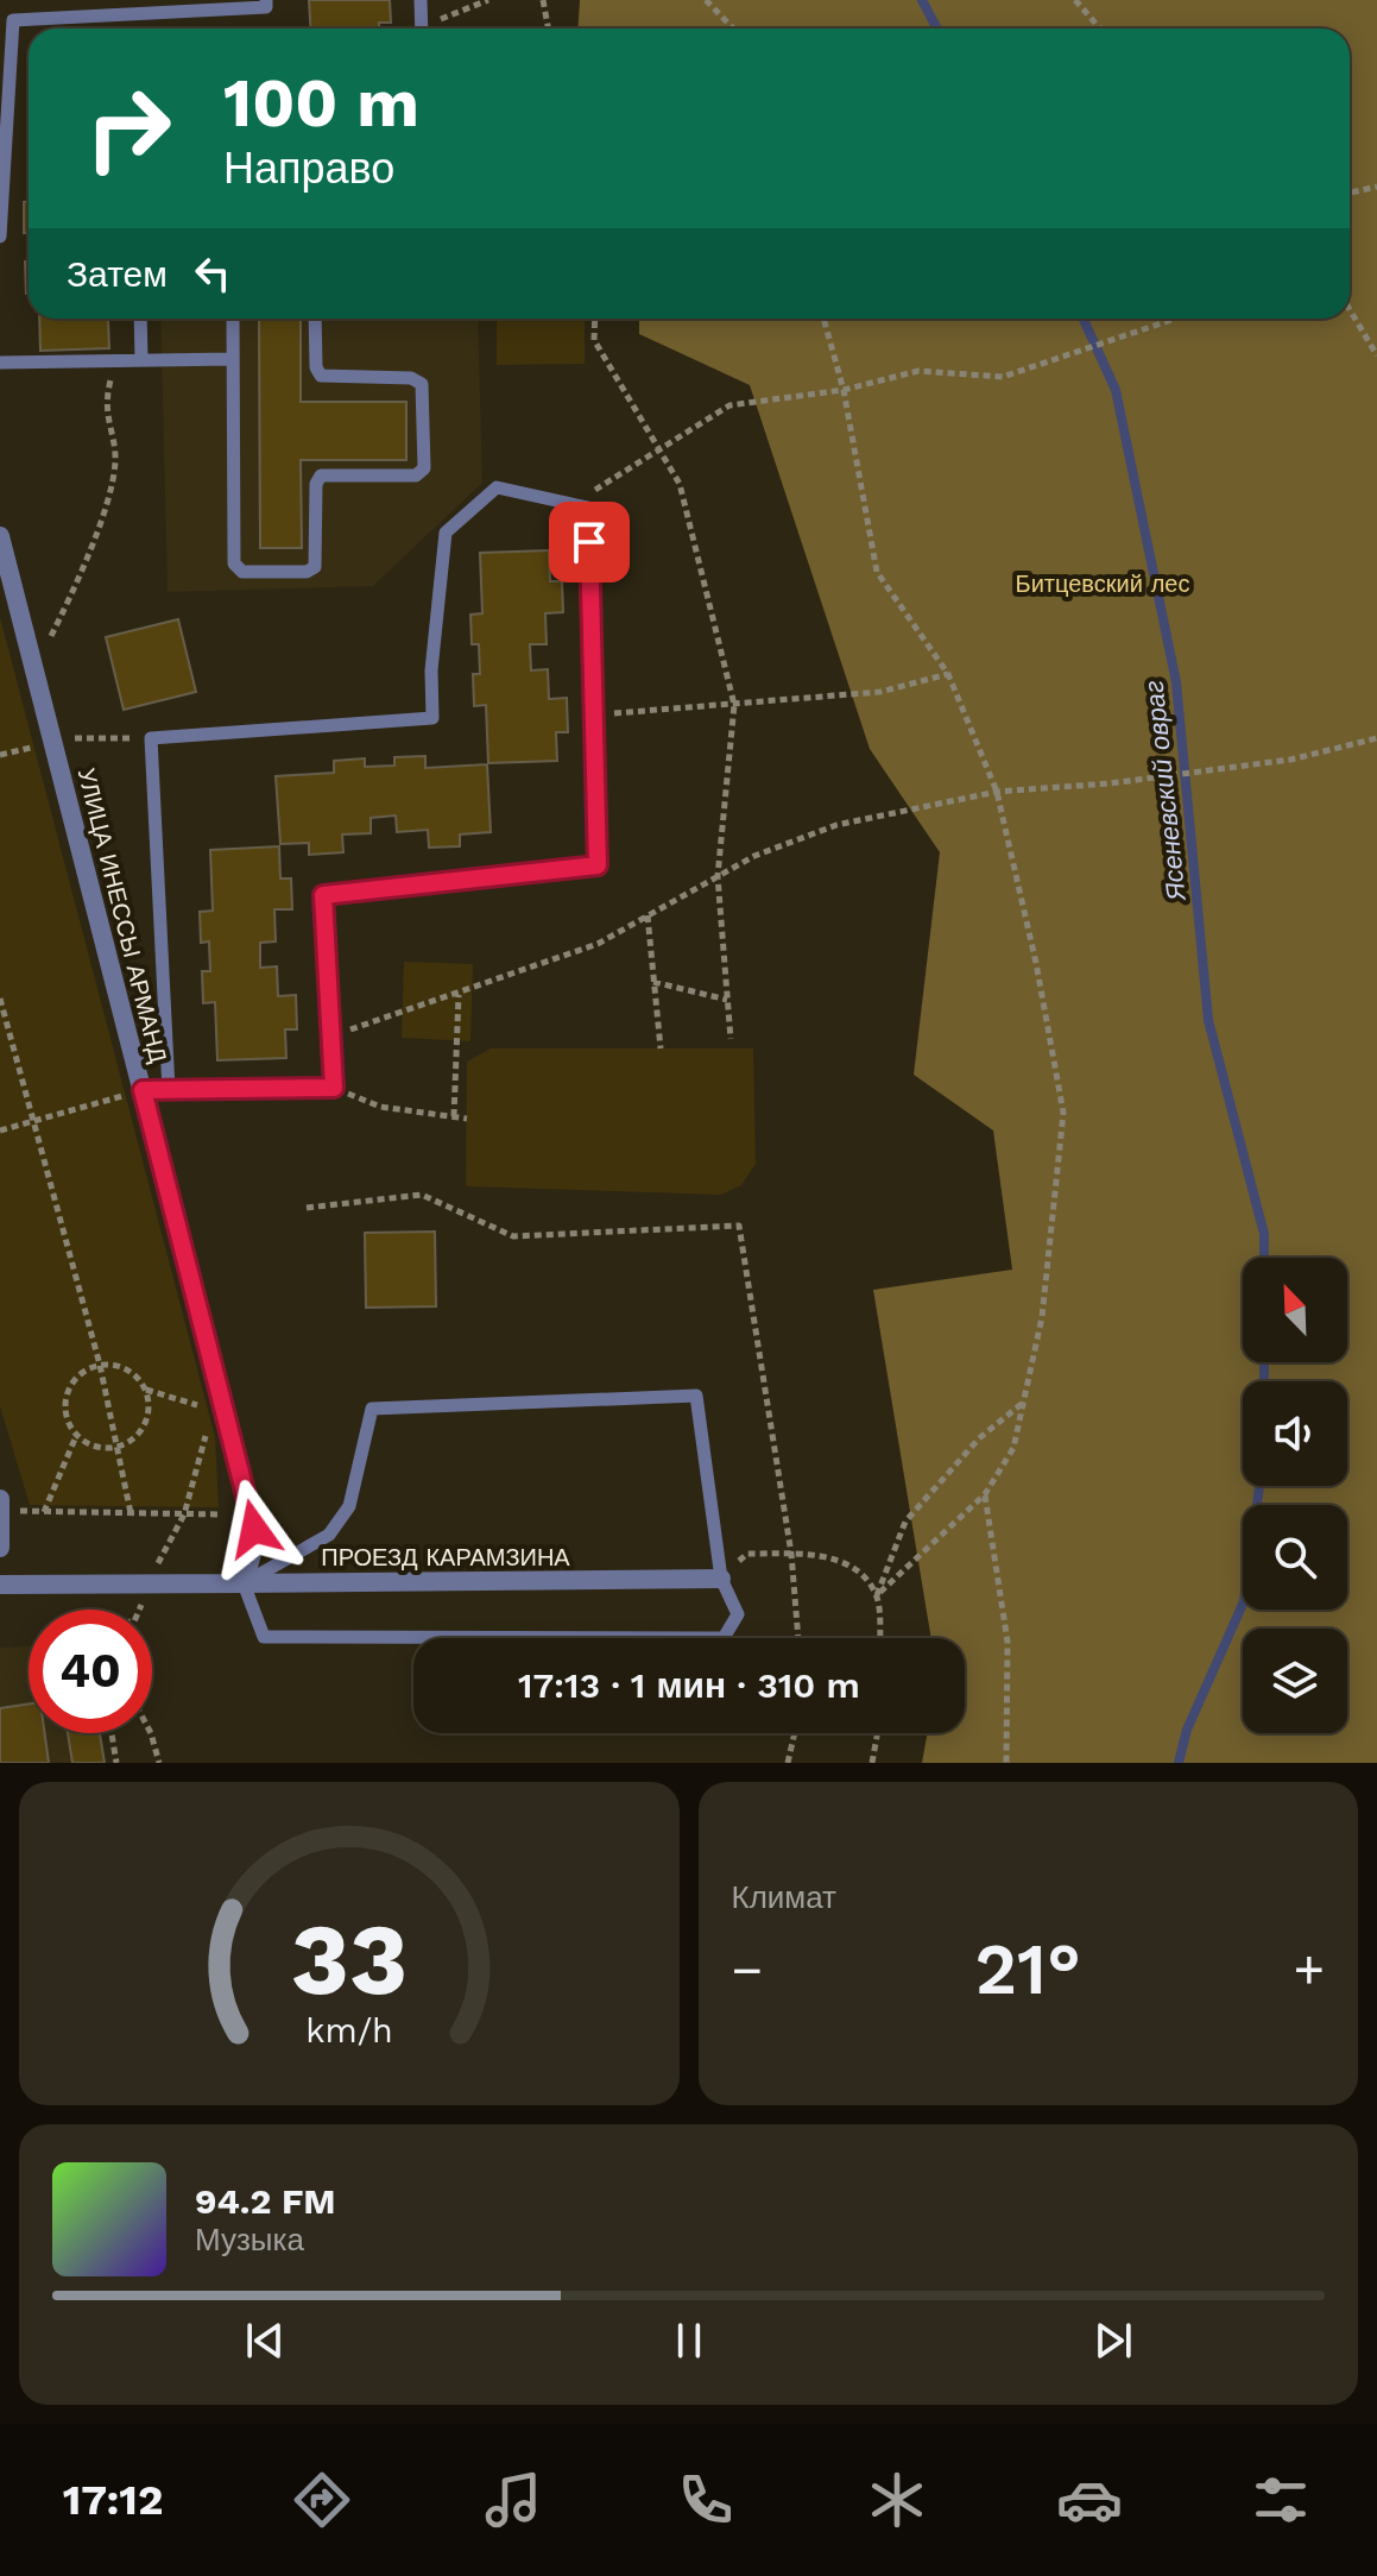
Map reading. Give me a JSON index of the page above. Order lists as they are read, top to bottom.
{
  "streets": {
    "street": ["УЛИЦА ИНЕССЫ АРМАНД", "ПРОЕЗД КАРАМЗИНА"]
  },
  "crossings": [
    ["УЛИЦА ИНЕССЫ АРМАНД", "ПРОЕЗД КАРАМЗИНА"]
  ],
  "water": ["Ясеневский овраг"],
  "parks": ["Битцевский лес"],
  "north": "top left",
  "page": {
    "turn": ["100 m", "Направо"],
    "then": "Затем",
    "limit": "40",
    "trip": "17:13 · 1 мин · 310 m",
    "tile": "Климат",
    "heat": ["−", "21°", "+"],
    "song": ["94.2 FM", "Музыка"],
    "tabs": "17:12",
    "gauge": ["33", "km/h"]
  }
}
